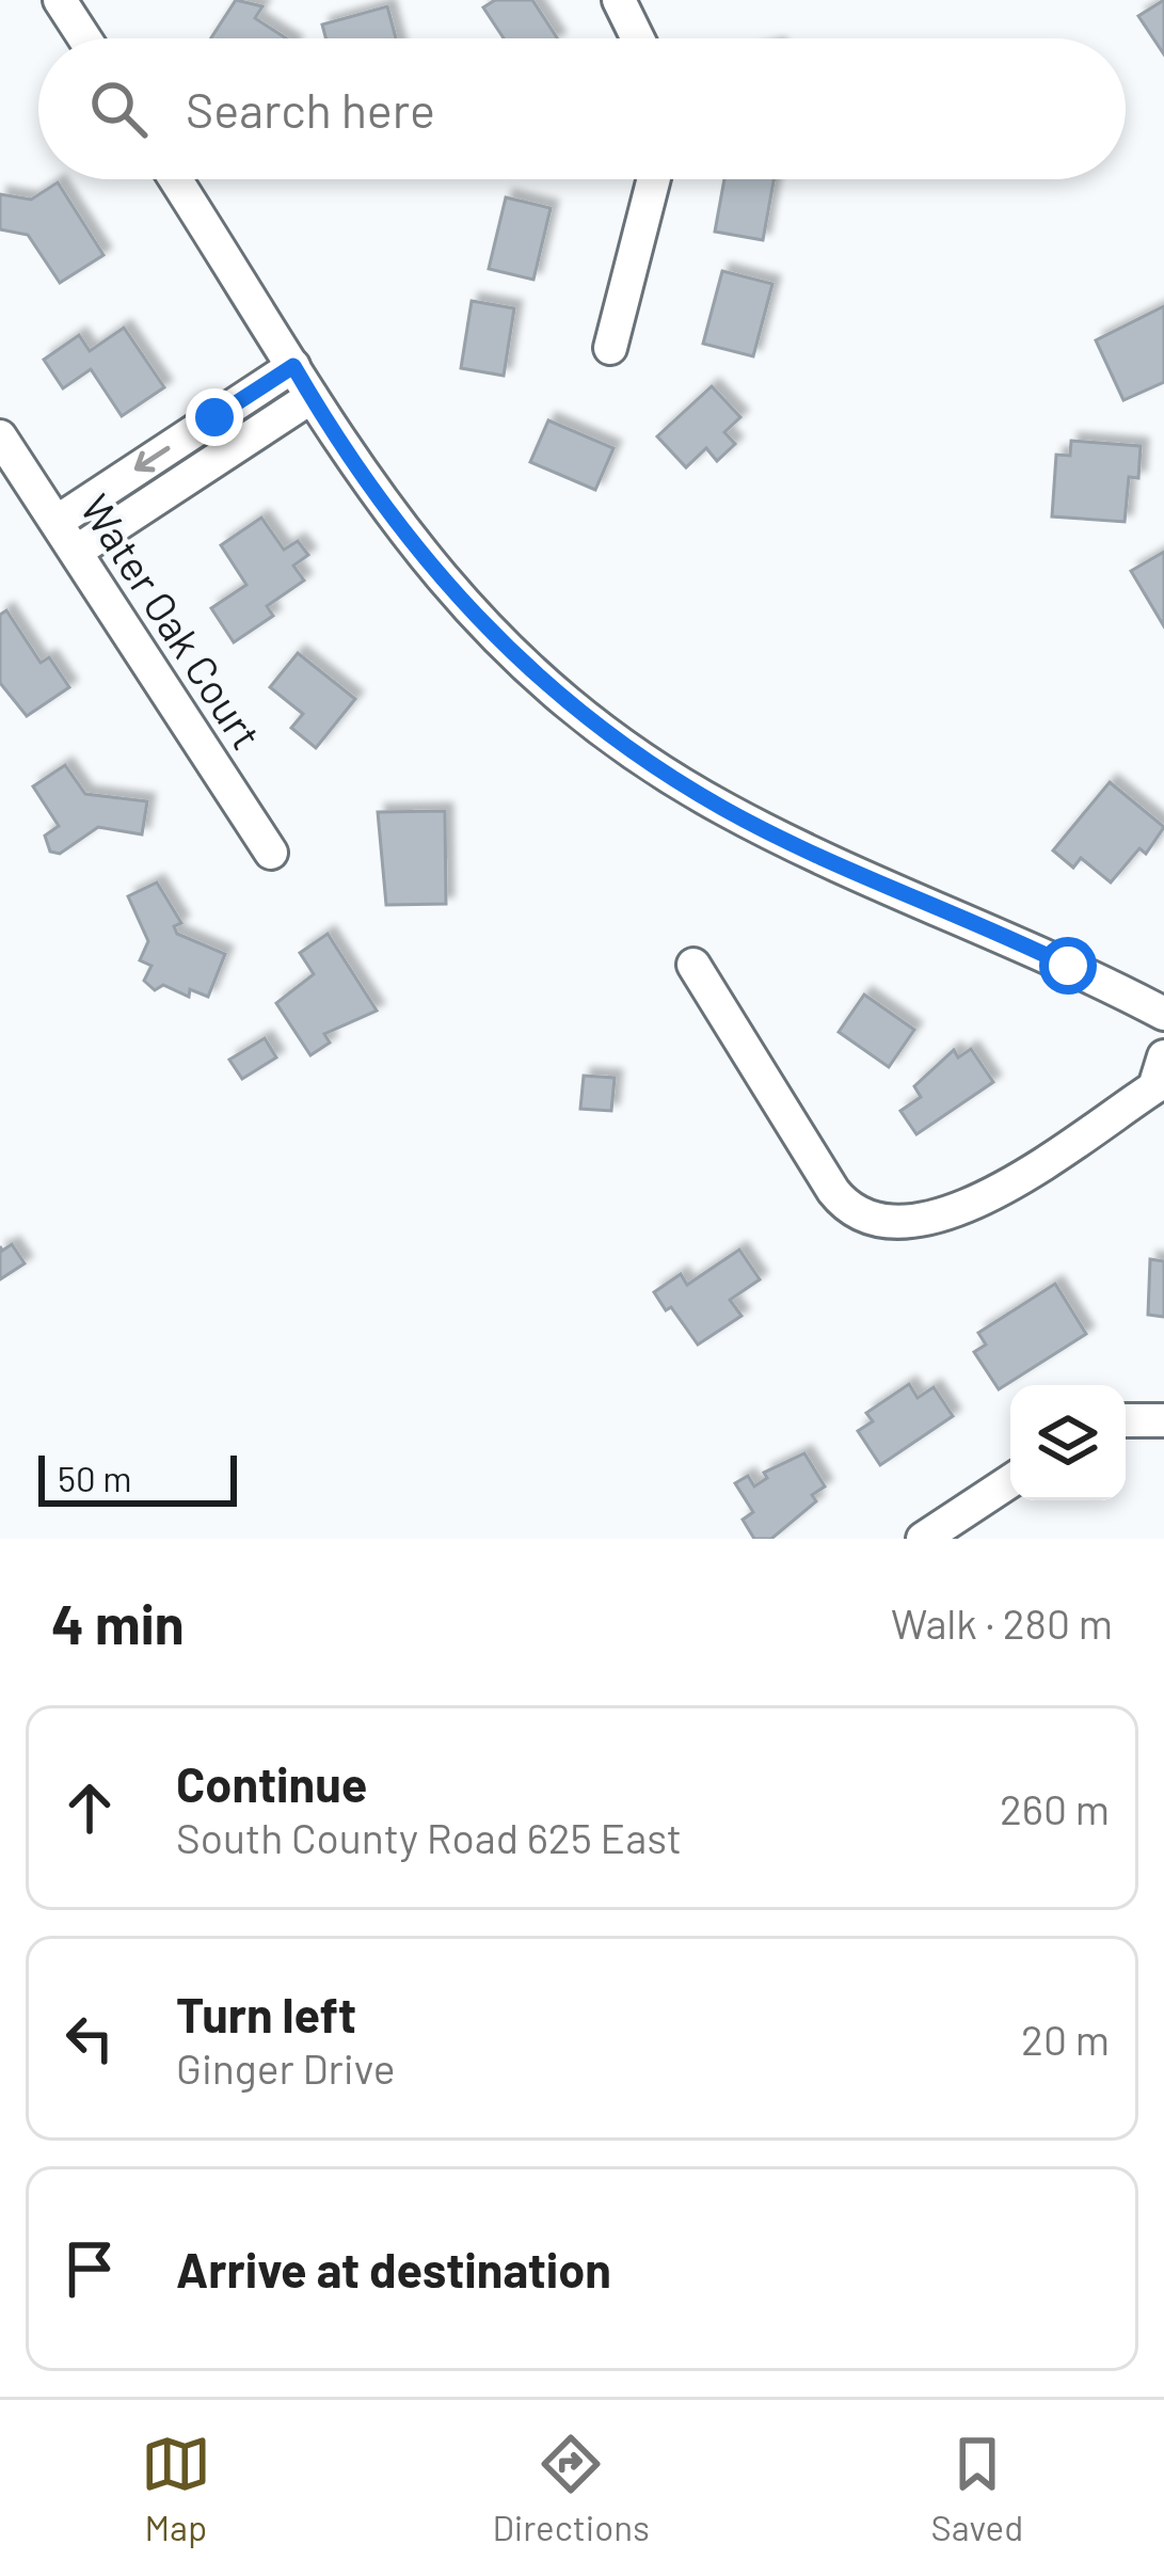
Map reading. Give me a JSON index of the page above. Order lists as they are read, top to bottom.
{
  "streets": {
    "street": ["Water Oak Court"]
  },
  "scale_bar": "50 m",
  "page": {
    "search": "Search here",
    "scale": "50 m",
    "heading": ["4 min", "Walk · 280 m"],
    "list": [
      ["Continue", "South County Road 625 East", "260 m"],
      ["Turn left", "Ginger Drive", "20 m"],
      "Arrive at destination"
    ],
    "nav": ["Map", "Directions", "Saved"]
  }
}
